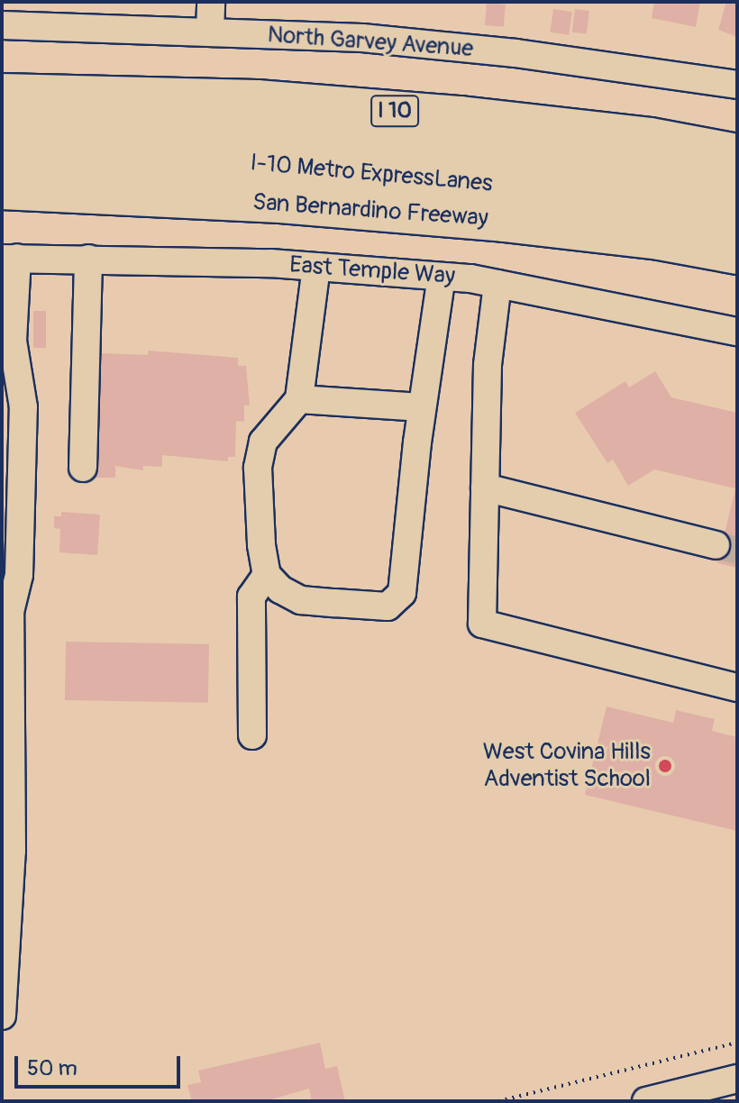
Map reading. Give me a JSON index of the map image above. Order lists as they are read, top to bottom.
{
  "streets": {
    "highway": ["I 10", "I-10 Metro ExpressLanes", "San Bernardino Freeway"],
    "street": ["North Garvey Avenue", "East Temple Way"]
  },
  "places": ["West Covina Hills Adventist School"],
  "scale_bar": "50 m"
}
